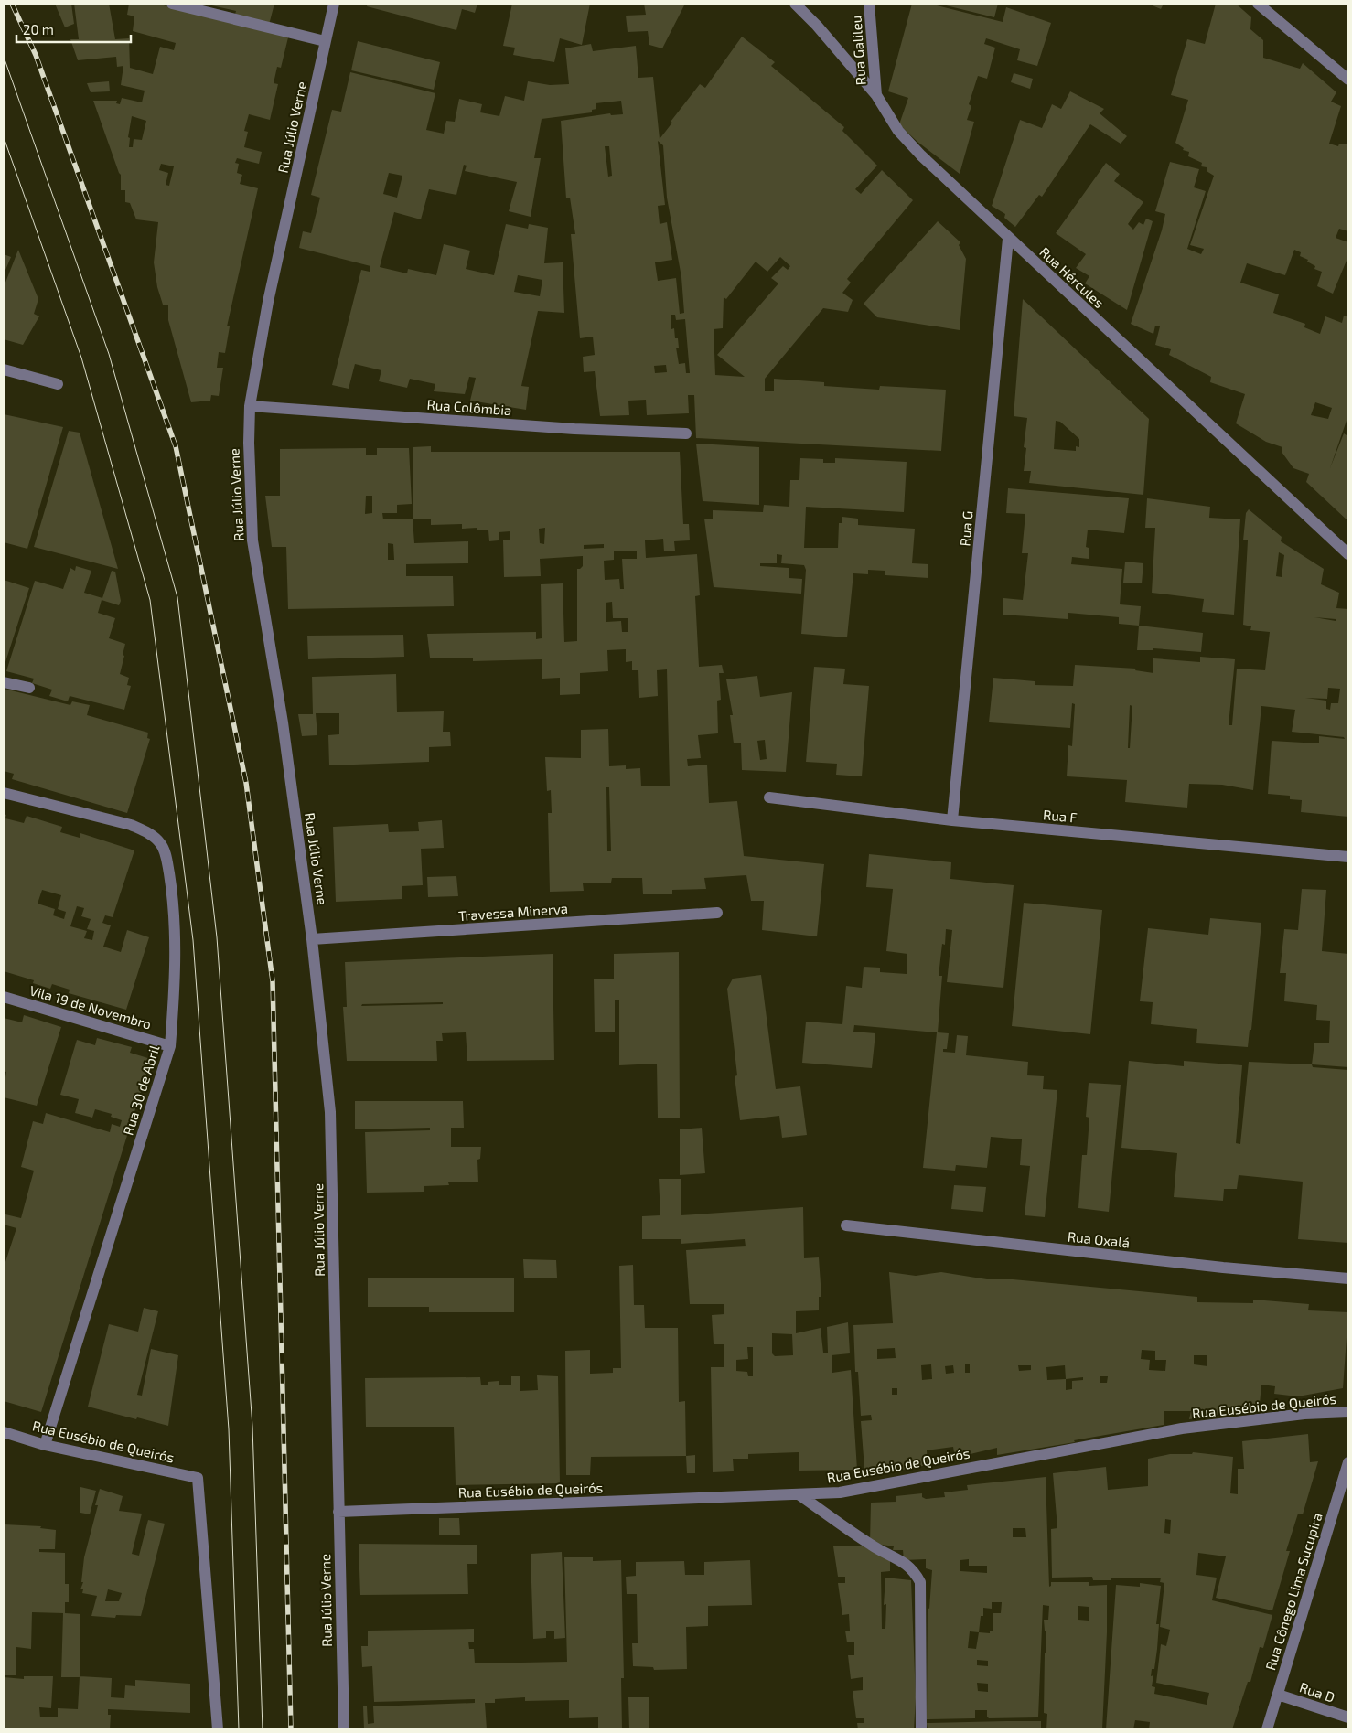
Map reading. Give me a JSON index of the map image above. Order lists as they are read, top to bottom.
{
  "streets": {
    "street": [
      "Rua Galileu",
      "Rua Júlio Verne",
      "Rua Hércules",
      "Rua Colômbia",
      "Rua G",
      "Rua F",
      "Travessa Minerva",
      "Vila 19 de Novembro",
      "Rua 30 de Abril",
      "Rua Oxalá",
      "Rua Eusébio de Queirós",
      "Rua Cônego Lima Sucupira",
      "Rua D"
    ]
  },
  "crossings": [
    ["Rua Galileu", "Rua Hércules"],
    ["Rua Júlio Verne", "Rua Colômbia"],
    ["Rua Júlio Verne", "Travessa Minerva"],
    ["Rua Júlio Verne", "Rua Eusébio de Queirós"],
    ["Rua Hércules", "Rua G"],
    ["Rua G", "Rua F"],
    ["Vila 19 de Novembro", "Rua 30 de Abril"],
    ["Rua 30 de Abril", "Rua Eusébio de Queirós"],
    ["Rua Cônego Lima Sucupira", "Rua D"]
  ],
  "scale_bar": "20 m"
}
